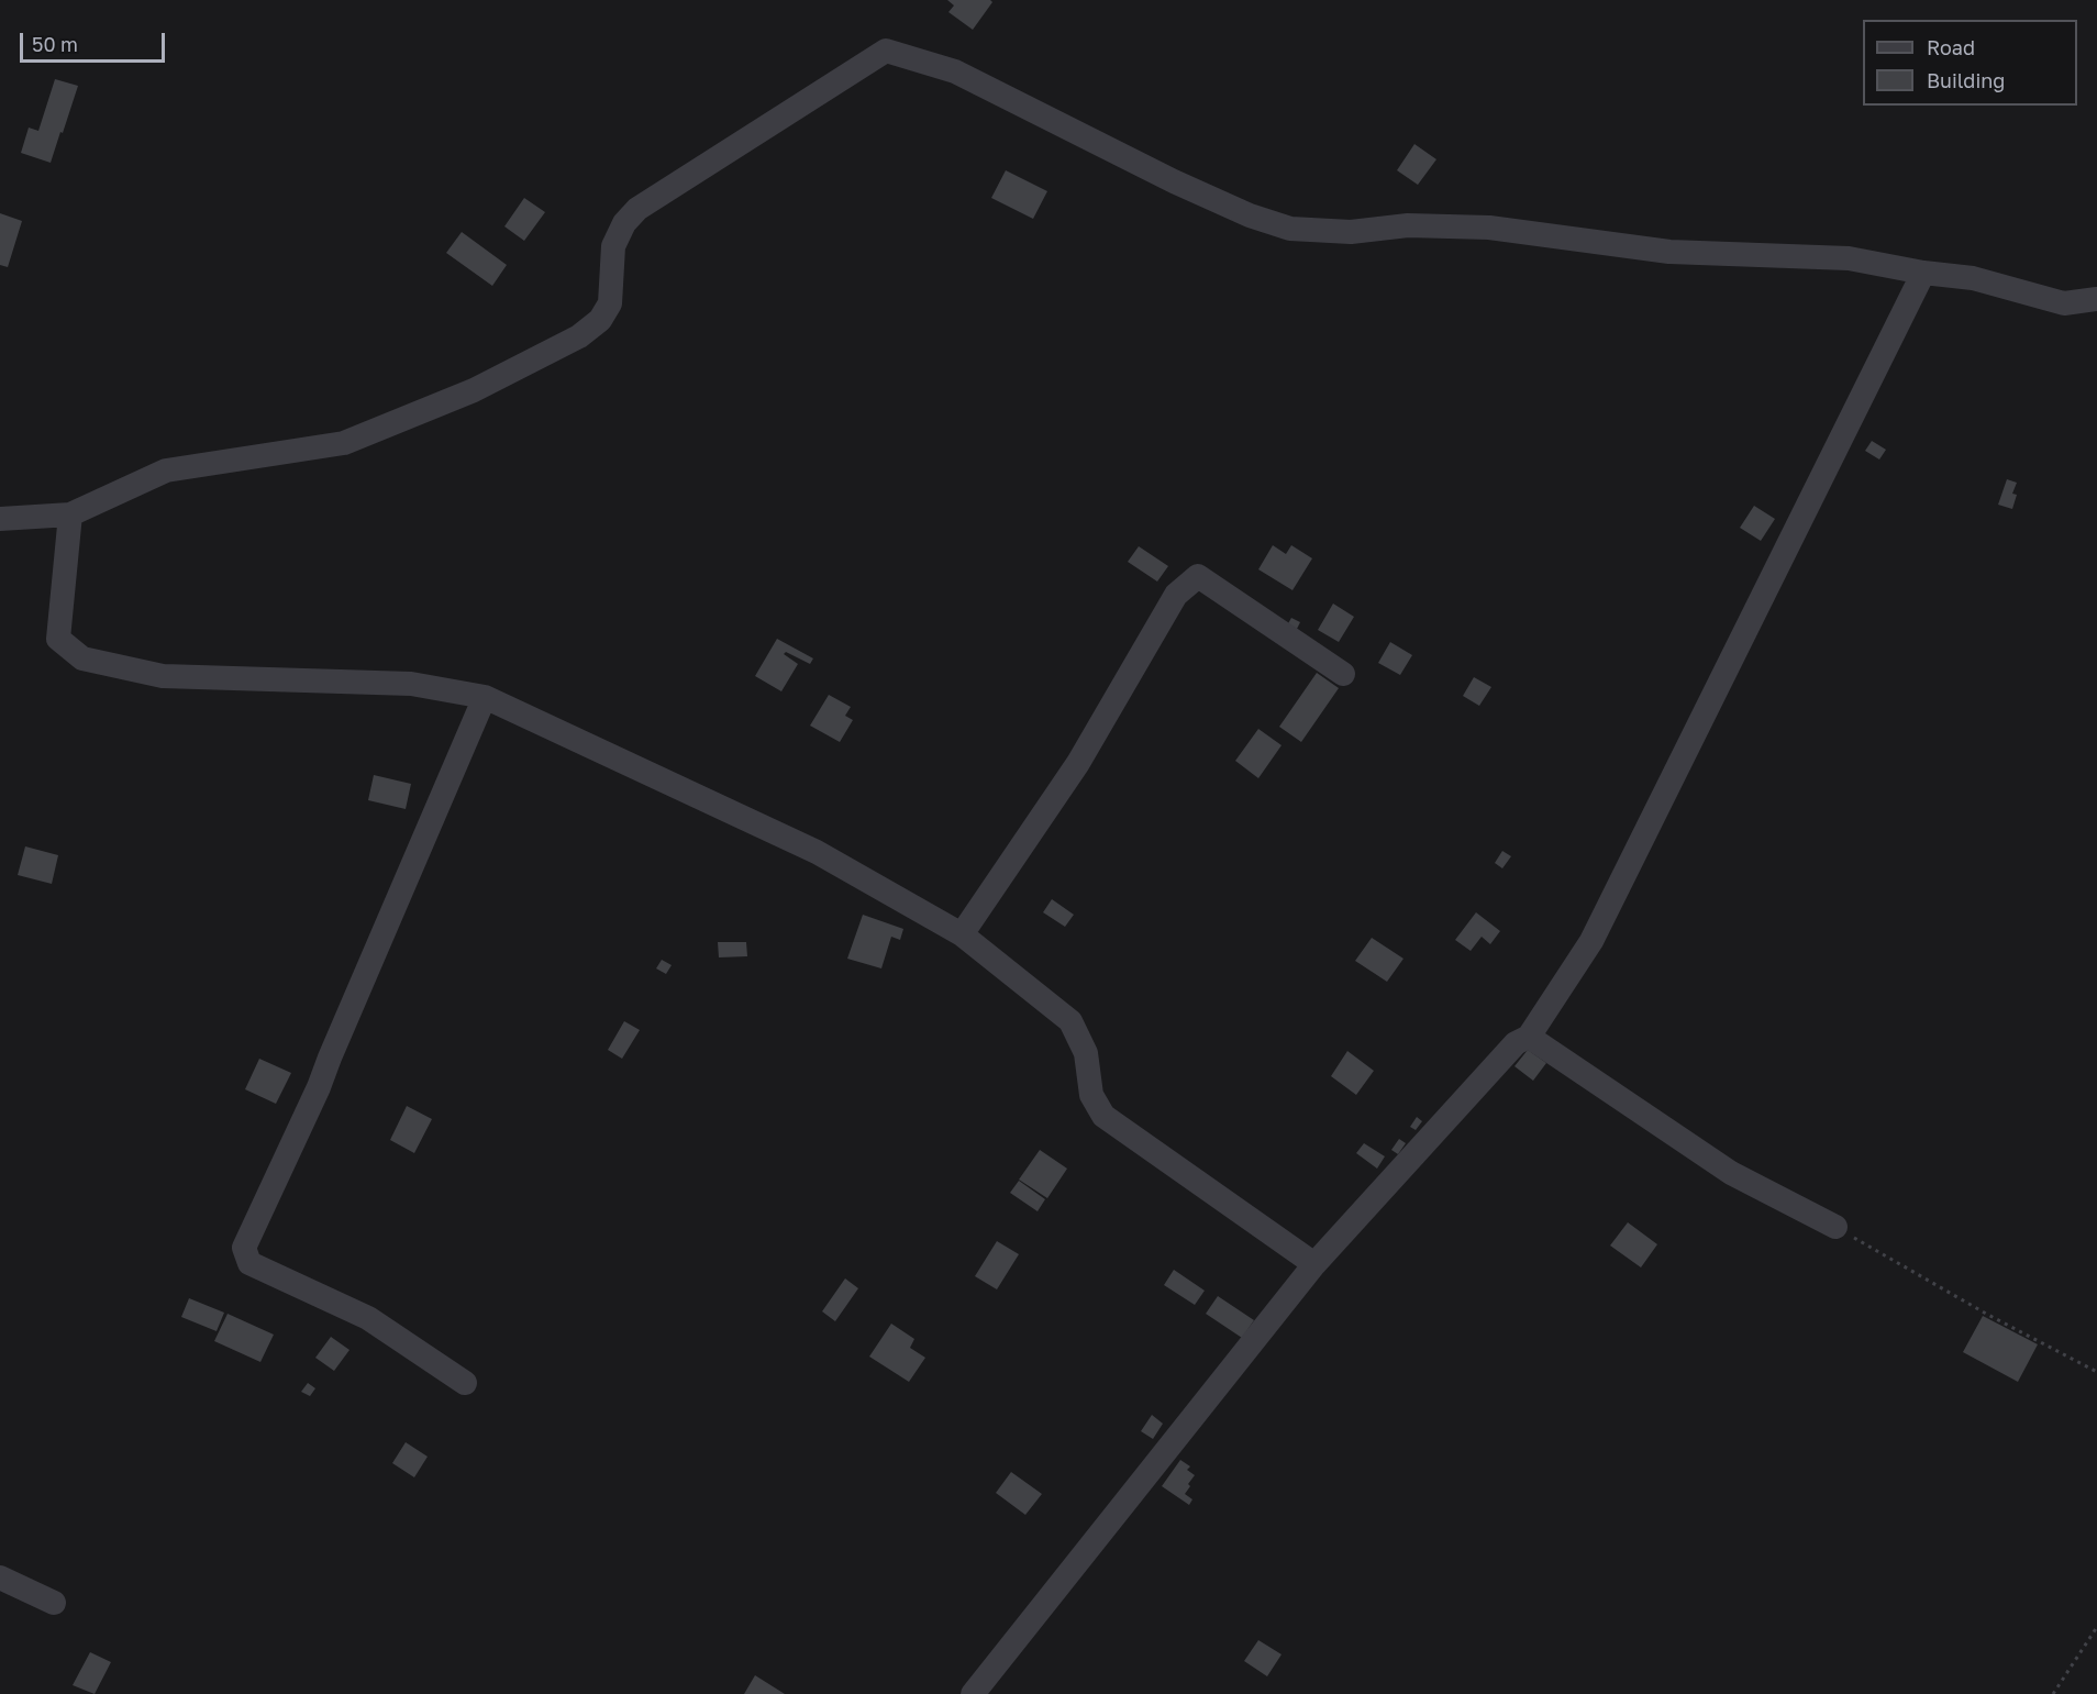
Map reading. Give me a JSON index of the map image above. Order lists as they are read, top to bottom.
{
  "legend": ["Road", "Building"],
  "scale_bar": "50 m"
}
